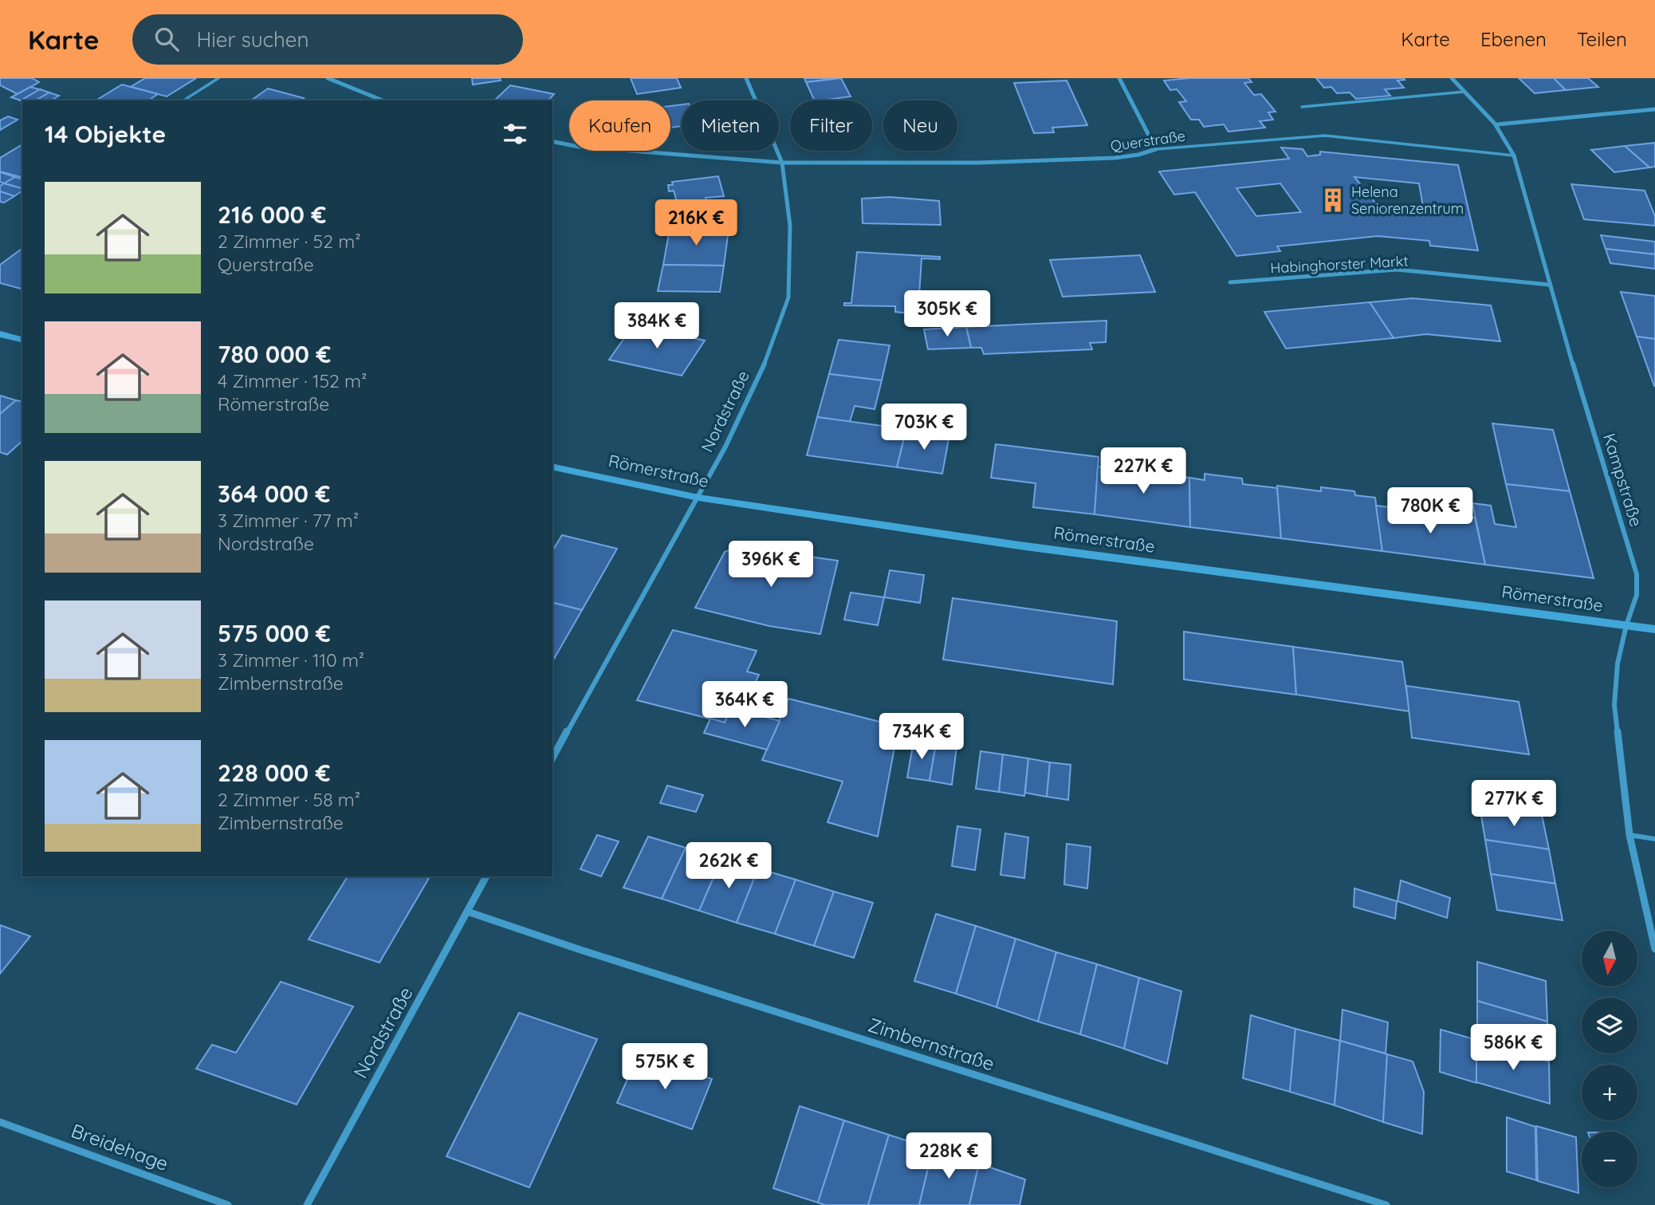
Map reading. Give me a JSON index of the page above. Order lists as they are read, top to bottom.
{
  "streets": {
    "main road": ["Römerstraße"],
    "street": [
      "Querstraße",
      "Habinghorster Markt",
      "Nordstraße",
      "Kampstraße",
      "Zimbernstraße",
      "Breidehage"
    ]
  },
  "crossings": [
    ["Querstraße", "Nordstraße"],
    ["Querstraße", "Kampstraße"],
    ["Habinghorster Markt", "Kampstraße"],
    ["Nordstraße", "Römerstraße"],
    ["Nordstraße", "Zimbernstraße"],
    ["Römerstraße", "Kampstraße"]
  ],
  "places": {
    "building": ["Helena Seniorenzentrum"]
  },
  "north": "bottom",
  "page": {
    "header": "Karte",
    "search": "Hier suchen",
    "nav": ["Karte", "Ebenen", "Teilen"],
    "chip": [
      "Kaufen",
      "Mieten",
      "Filter",
      "Neu"
    ],
    "heading": "14 Objekte",
    "list": [
      {
        "name": "216 000 €",
        "note": "2 Zimmer · 52 m² · Querstraße"
      },
      {
        "name": "780 000 €",
        "note": "4 Zimmer · 152 m² · Römerstraße"
      },
      {
        "name": "364 000 €",
        "note": "3 Zimmer · 77 m² · Nordstraße"
      },
      {
        "name": "575 000 €",
        "note": "3 Zimmer · 110 m² · Zimbernstraße"
      },
      {
        "name": "228 000 €",
        "note": "2 Zimmer · 58 m² · Zimbernstraße"
      }
    ],
    "price": [
      "216K €",
      "305K €",
      "384K €",
      "703K €",
      "227K €",
      "780K €",
      "396K €",
      "364K €",
      "734K €",
      "277K €",
      "262K €",
      "586K €",
      "575K €",
      "228K €"
    ],
    "map_buttons": ["+", "−"]
  }
}
